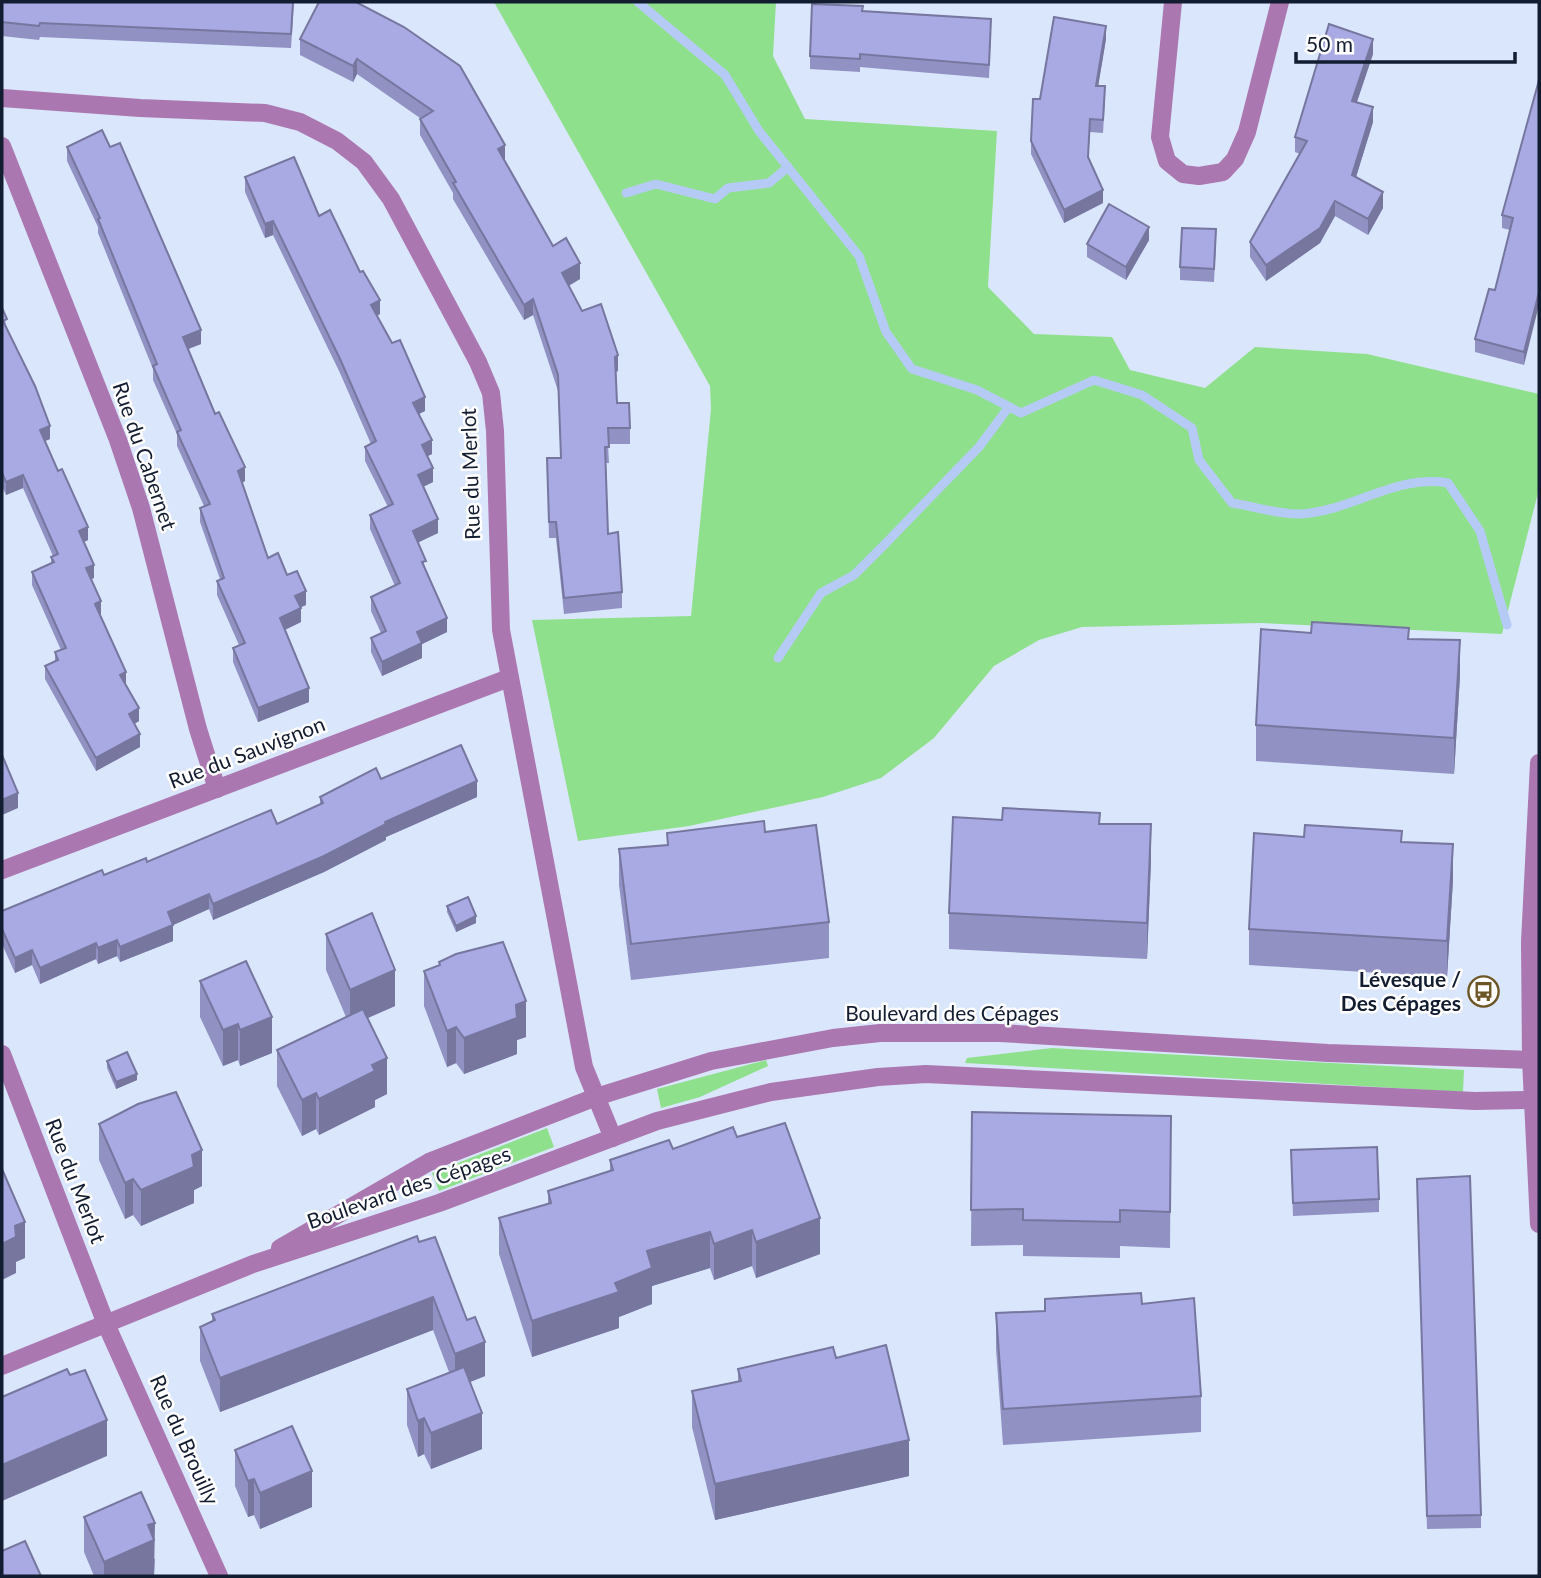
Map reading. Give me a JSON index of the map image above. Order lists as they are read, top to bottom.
{
  "streets": {
    "street": [
      "Rue du Cabernet",
      "Rue du Merlot",
      "Rue du Sauvignon",
      "Boulevard des Cépages",
      "Rue du Brouilly"
    ]
  },
  "crossings": [
    ["Rue du Cabernet", "Rue du Sauvignon"],
    ["Rue du Merlot", "Rue du Sauvignon"],
    ["Rue du Merlot", "Boulevard des Cépages"],
    ["Rue du Merlot", "Rue du Brouilly"],
    ["Boulevard des Cépages", "Rue du Brouilly"]
  ],
  "places": {
    "bus stop": ["Lévesque / Des Cépages"]
  },
  "scale_bar": "50 m"
}
